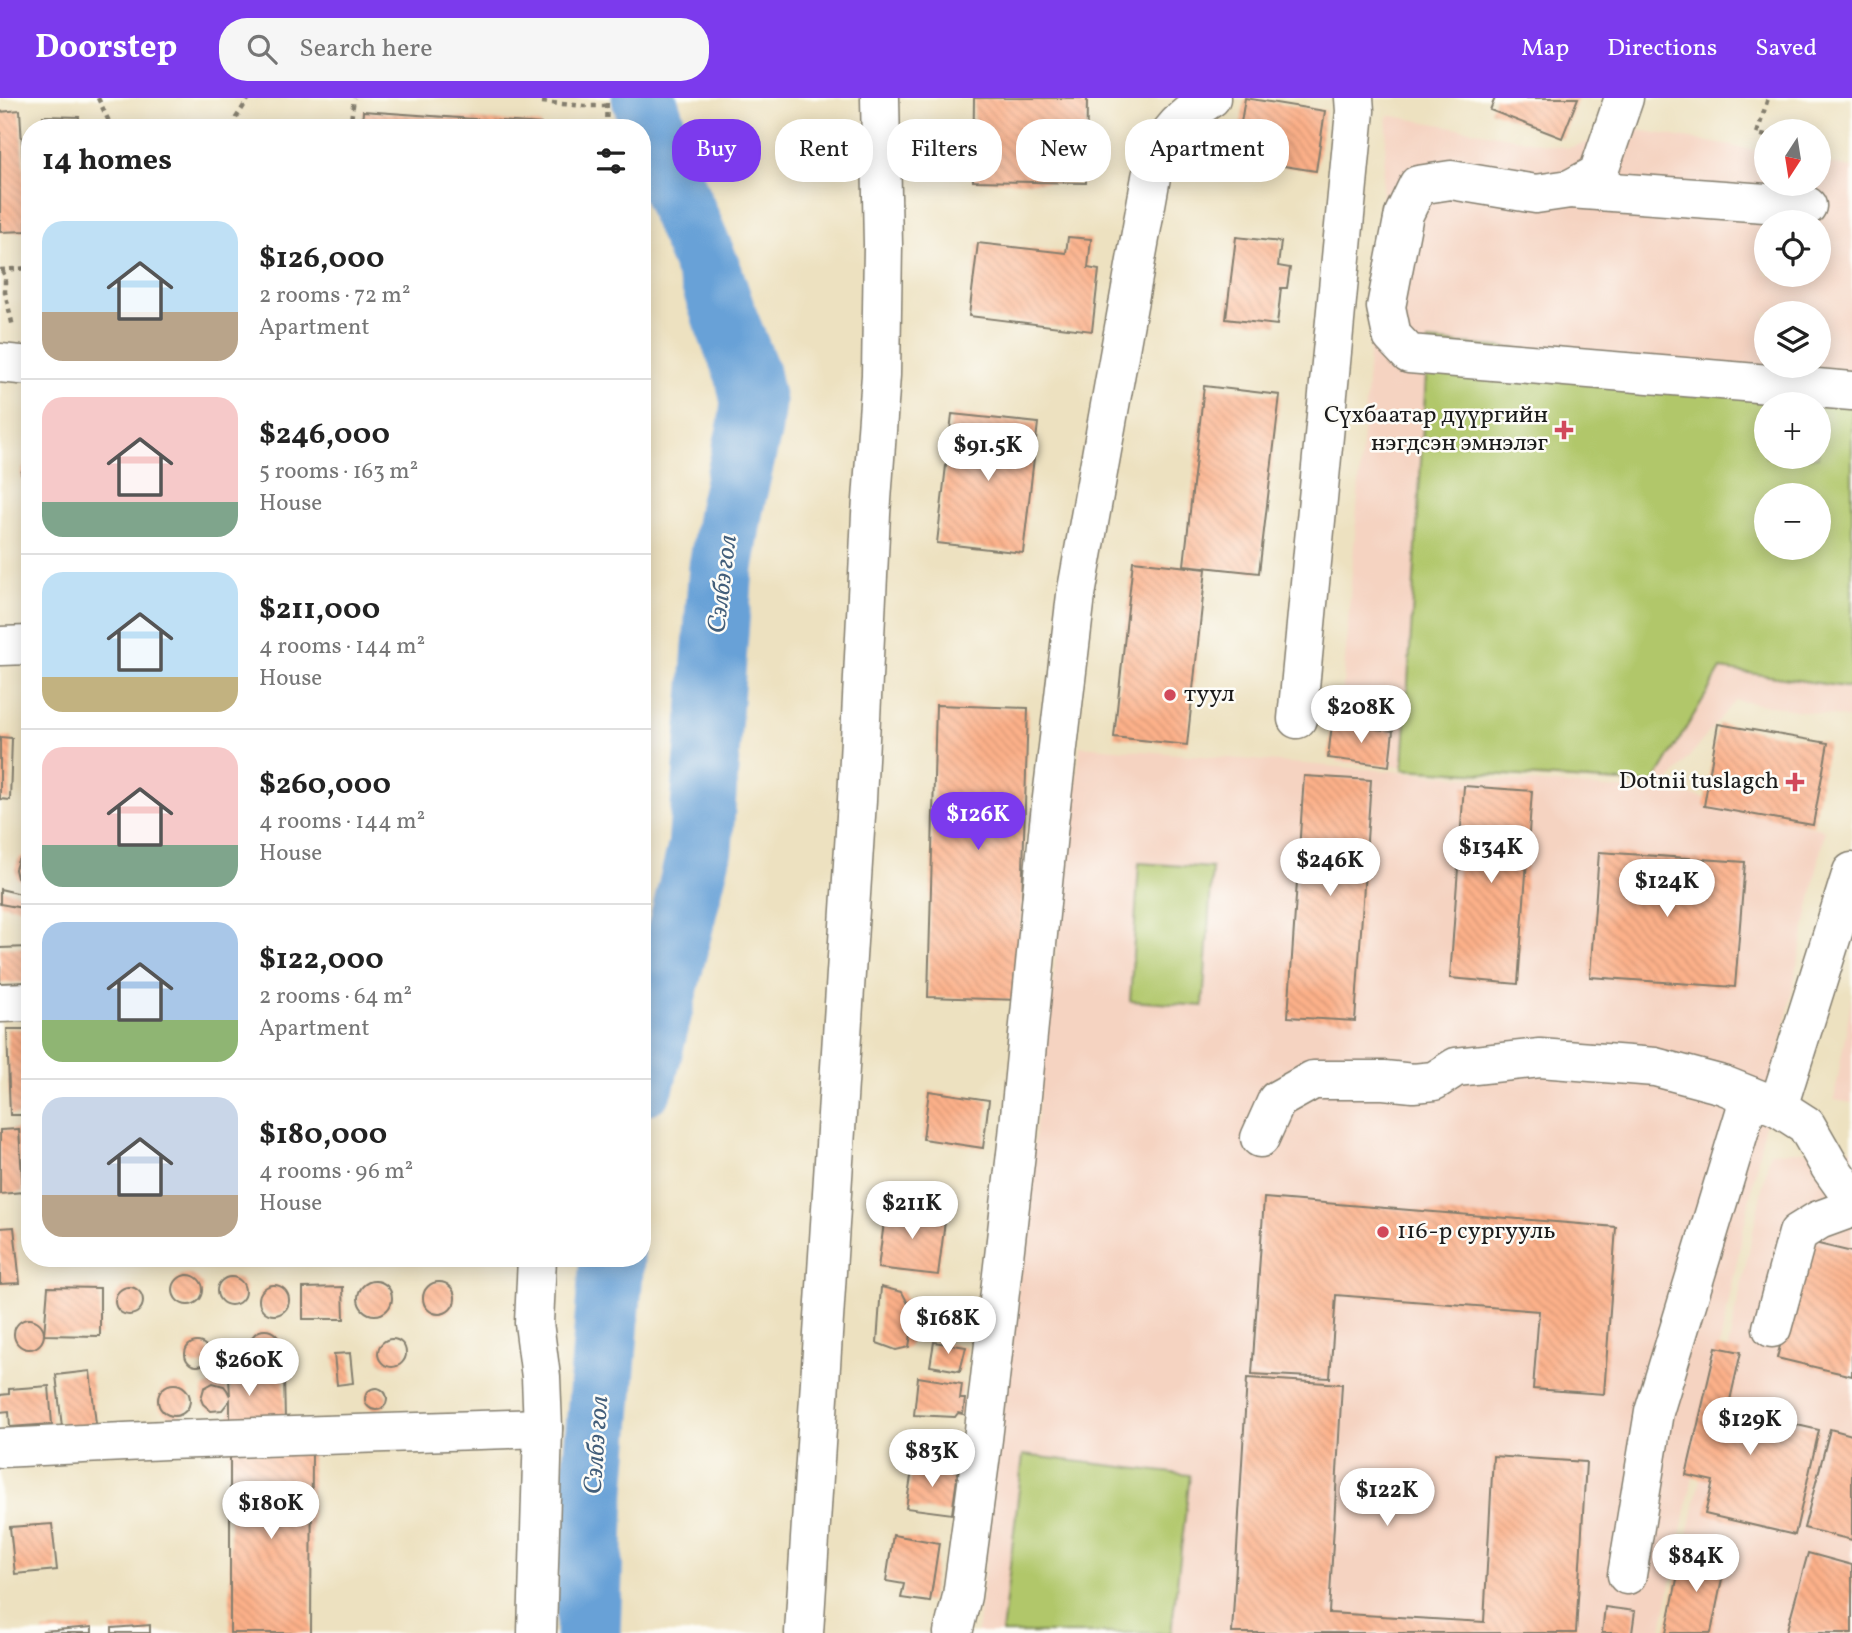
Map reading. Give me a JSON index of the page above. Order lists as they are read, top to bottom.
{
  "water": ["Сэлбэ гол"],
  "places": {
    "health": ["Сүхбаатар дүүргийн нэгдсэн эмнэлэг", "Dotnii tuslagch"],
    "other": ["туул", "116-р сургууль"]
  },
  "north": "bottom",
  "page": {
    "header": "Doorstep",
    "search": "Search here",
    "nav": ["Map", "Directions", "Saved"],
    "map_buttons": ["+", "−"],
    "chip": [
      "Buy",
      "Rent",
      "Filters",
      "New",
      "Apartment"
    ],
    "heading": "14 homes",
    "list": [
      {
        "name": "$126,000",
        "note": "2 rooms · 72 m² · Apartment"
      },
      {
        "name": "$246,000",
        "note": "5 rooms · 163 m² · House"
      },
      {
        "name": "$211,000",
        "note": "4 rooms · 144 m² · House"
      },
      {
        "name": "$260,000",
        "note": "4 rooms · 144 m² · House"
      },
      {
        "name": "$122,000",
        "note": "2 rooms · 64 m² · Apartment"
      },
      {
        "name": "$180,000",
        "note": "4 rooms · 96 m² · House"
      }
    ],
    "price": [
      "$91.5K",
      "$208K",
      "$126K",
      "$134K",
      "$246K",
      "$124K",
      "$211K",
      "$168K",
      "$260K",
      "$129K",
      "$83K",
      "$122K",
      "$180K",
      "$84K"
    ]
  }
}
